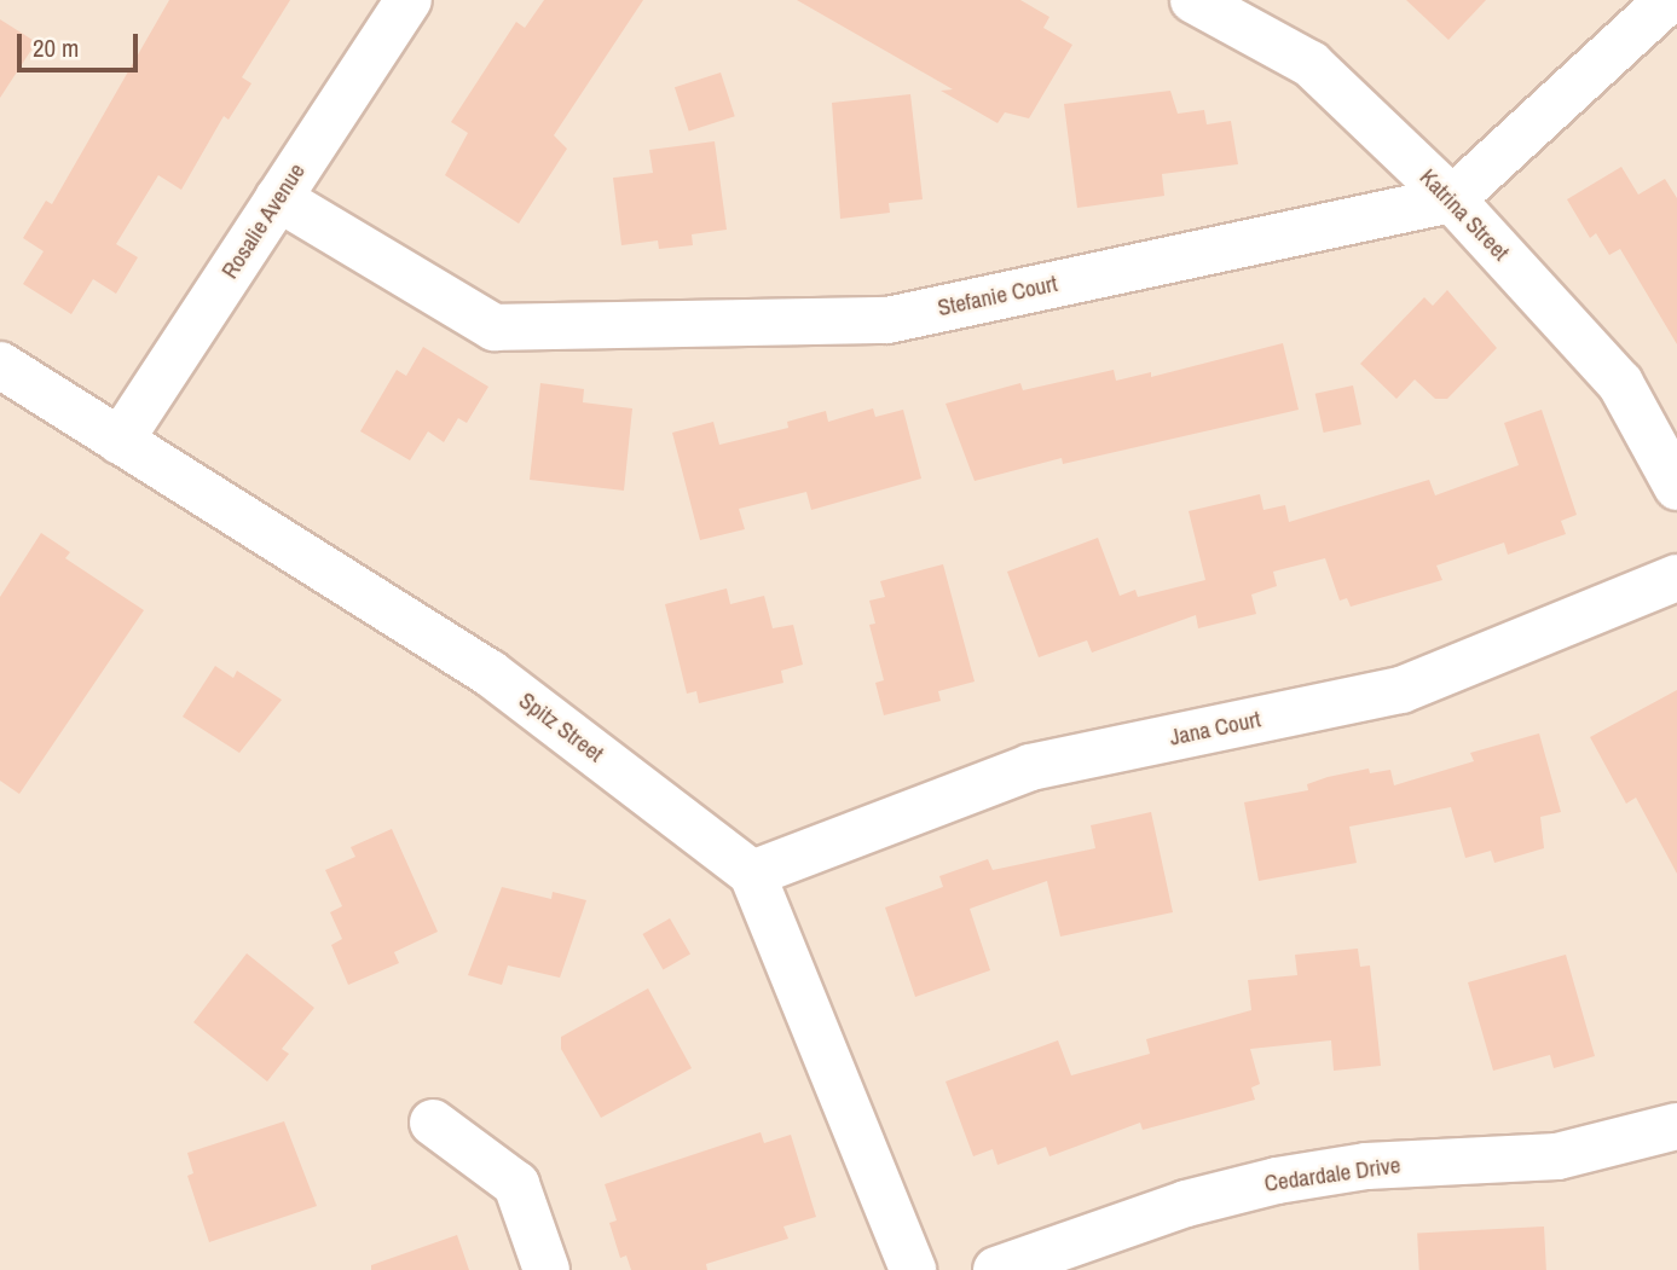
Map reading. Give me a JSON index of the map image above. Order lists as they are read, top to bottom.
{
  "streets": {
    "street": [
      "Katrina Street",
      "Rosalie Avenue",
      "Stefanie Court",
      "Spitz Street",
      "Jana Court",
      "Cedardale Drive"
    ]
  },
  "crossings": [
    ["Katrina Street", "Stefanie Court"],
    ["Rosalie Avenue", "Stefanie Court"],
    ["Rosalie Avenue", "Spitz Street"],
    ["Spitz Street", "Jana Court"]
  ],
  "scale_bar": "20 m"
}
